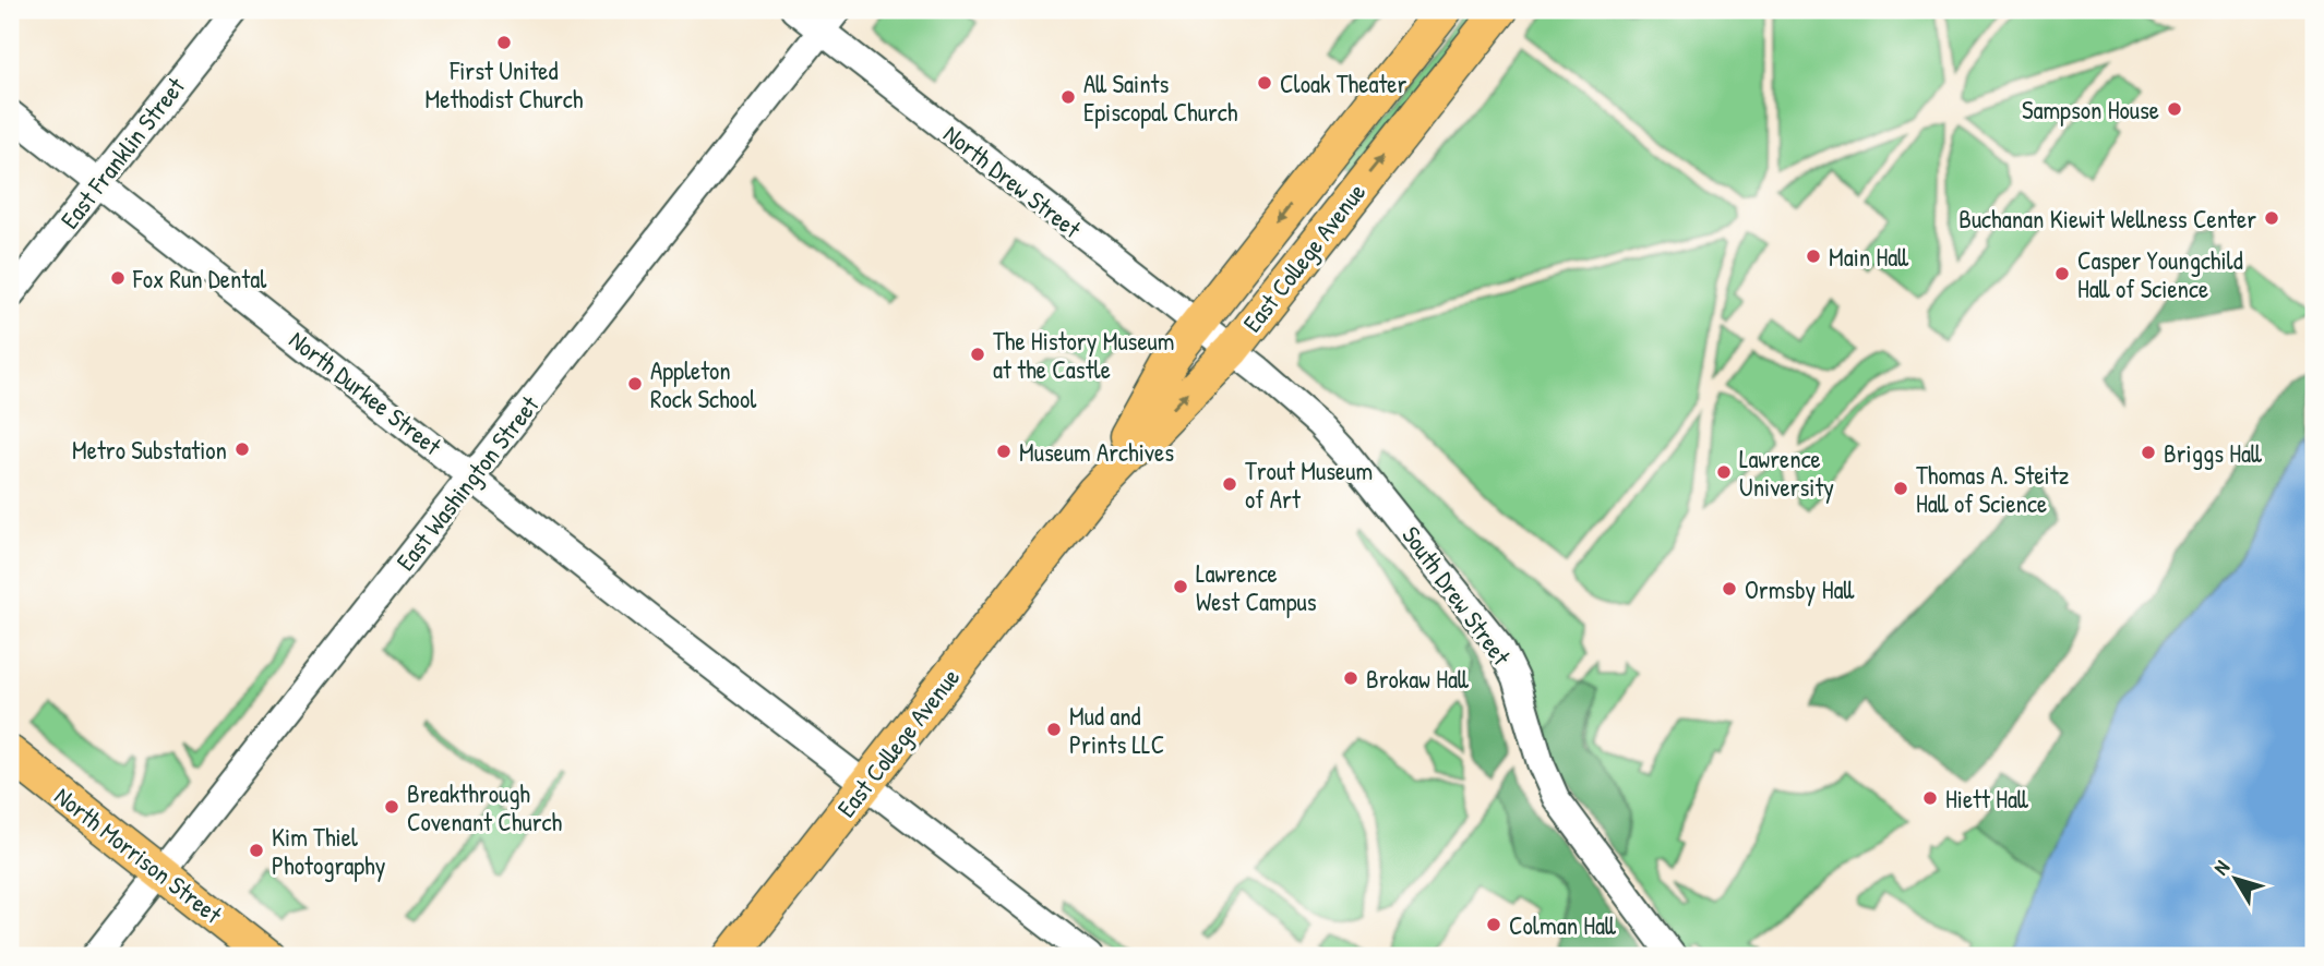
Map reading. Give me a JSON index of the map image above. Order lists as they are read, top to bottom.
{
  "streets": {
    "main road": ["East College Avenue", "North Morrison Street"],
    "street": [
      "East Franklin Street",
      "North Drew Street",
      "North Durkee Street",
      "East Washington Street",
      "South Drew Street"
    ]
  },
  "crossings": [
    ["East Franklin Street", "North Durkee Street"],
    ["North Drew Street", "East College Avenue"],
    ["North Drew Street", "East Washington Street"],
    ["North Drew Street", "South Drew Street"],
    ["East College Avenue", "North Durkee Street"],
    ["East College Avenue", "South Drew Street"],
    ["North Durkee Street", "East Washington Street"],
    ["East Washington Street", "North Morrison Street"]
  ],
  "places": [
    "First United Methodist Church",
    "Cloak Theater",
    "All Saints Episcopal Church",
    "Sampson House",
    "Buchanan Kiewit Wellness Center",
    "Main Hall",
    "Casper Youngchild Hall of Science",
    "Fox Run Dental",
    "The History Museum at the Castle",
    "Appleton Rock School",
    "Metro Substation",
    "Museum Archives",
    "Briggs Hall",
    "Lawrence University",
    "Trout Museum of Art",
    "Thomas A. Steitz Hall of Science",
    "Lawrence West Campus",
    "Ormsby Hall",
    "Brokaw Hall",
    "Mud and Prints LLC",
    "Hiett Hall",
    "Breakthrough Covenant Church",
    "Kim Thiel Photography",
    "Colman Hall"
  ],
  "north": "top left"
}
